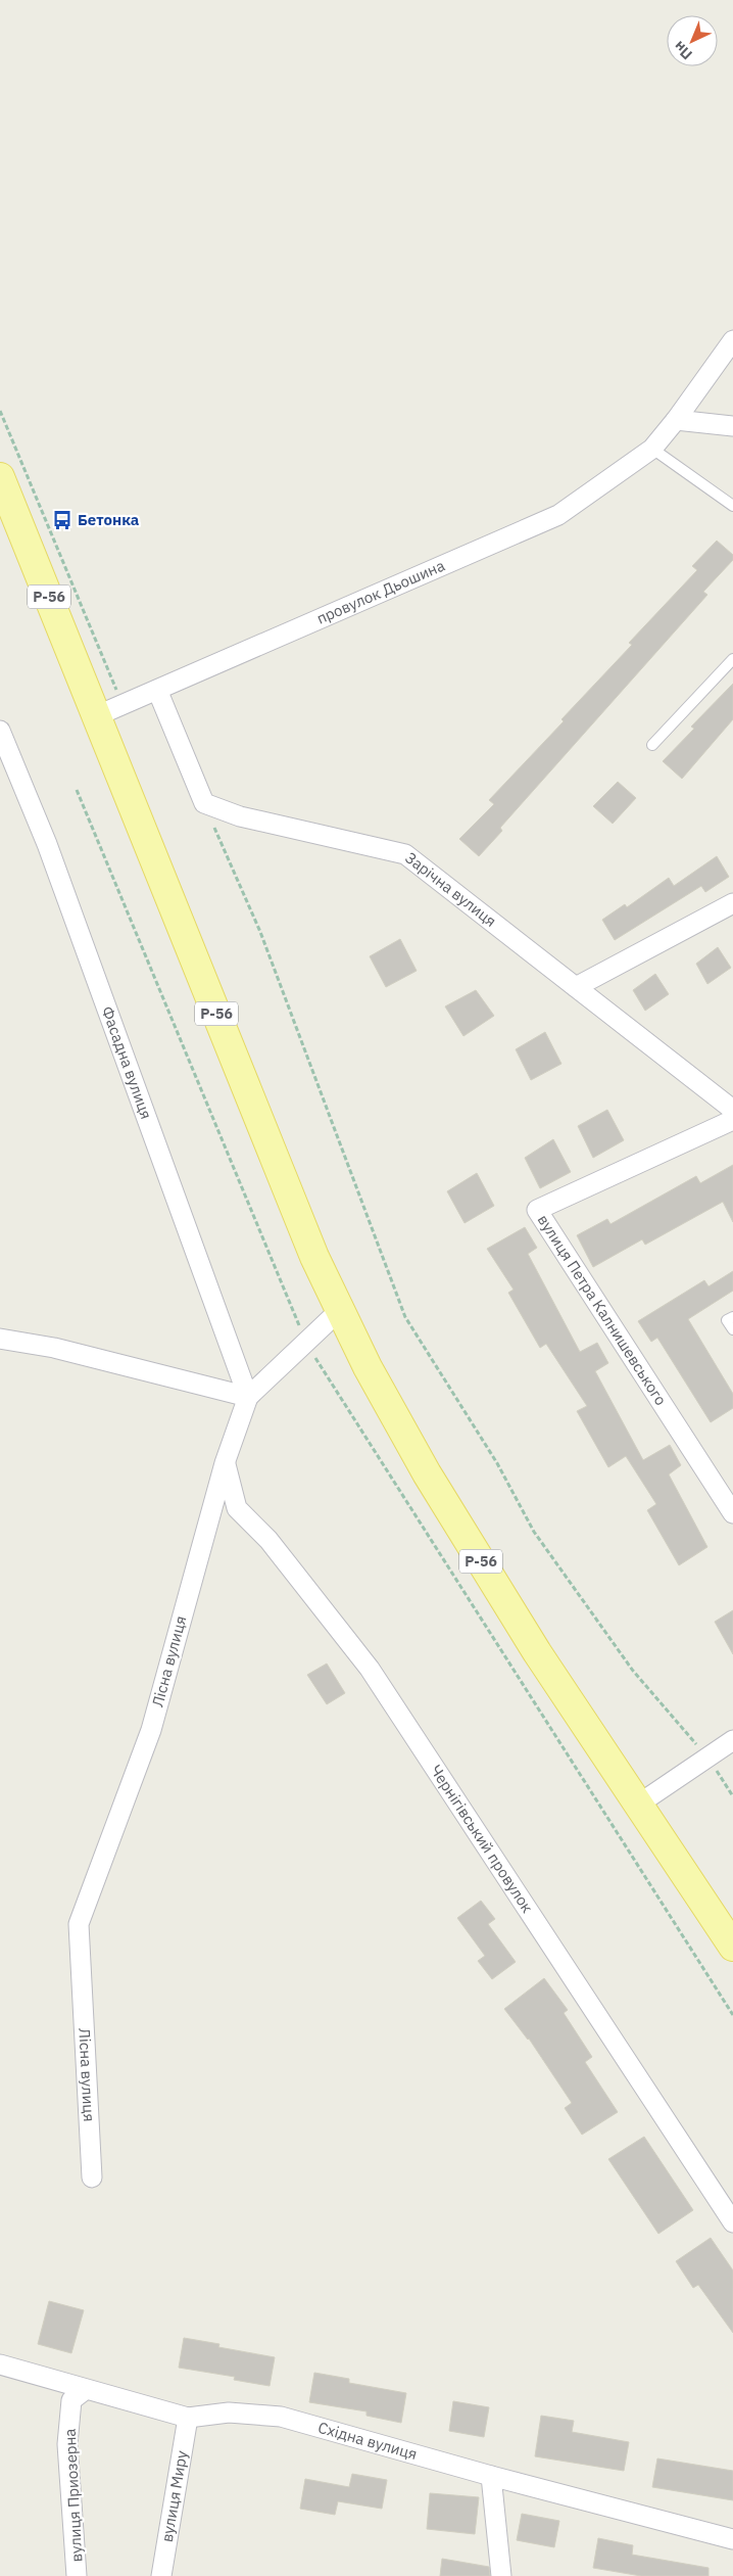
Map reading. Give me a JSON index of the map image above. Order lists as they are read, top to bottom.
{
  "streets": {
    "main road": ["Р-56"],
    "street": [
      "провулок Дьошина",
      "Зарічна вулиця",
      "Фасадна вулиця",
      "вулиця Петра Калнишевського",
      "Лісна вулиця",
      "Чернігівський провулок",
      "Східна вулиця",
      "вулиця Приозерна",
      "вулиця Миру"
    ]
  },
  "crossings": [
    ["провулок Дьошина", "Р-56"],
    ["провулок Дьошина", "Зарічна вулиця"],
    ["Фасадна вулиця", "Лісна вулиця"],
    ["Лісна вулиця", "Чернігівський провулок"],
    ["Східна вулиця", "вулиця Приозерна"],
    ["Східна вулиця", "вулиця Миру"]
  ],
  "places": {
    "bus stop": ["Бетонка"]
  },
  "north": "bottom left"
}
